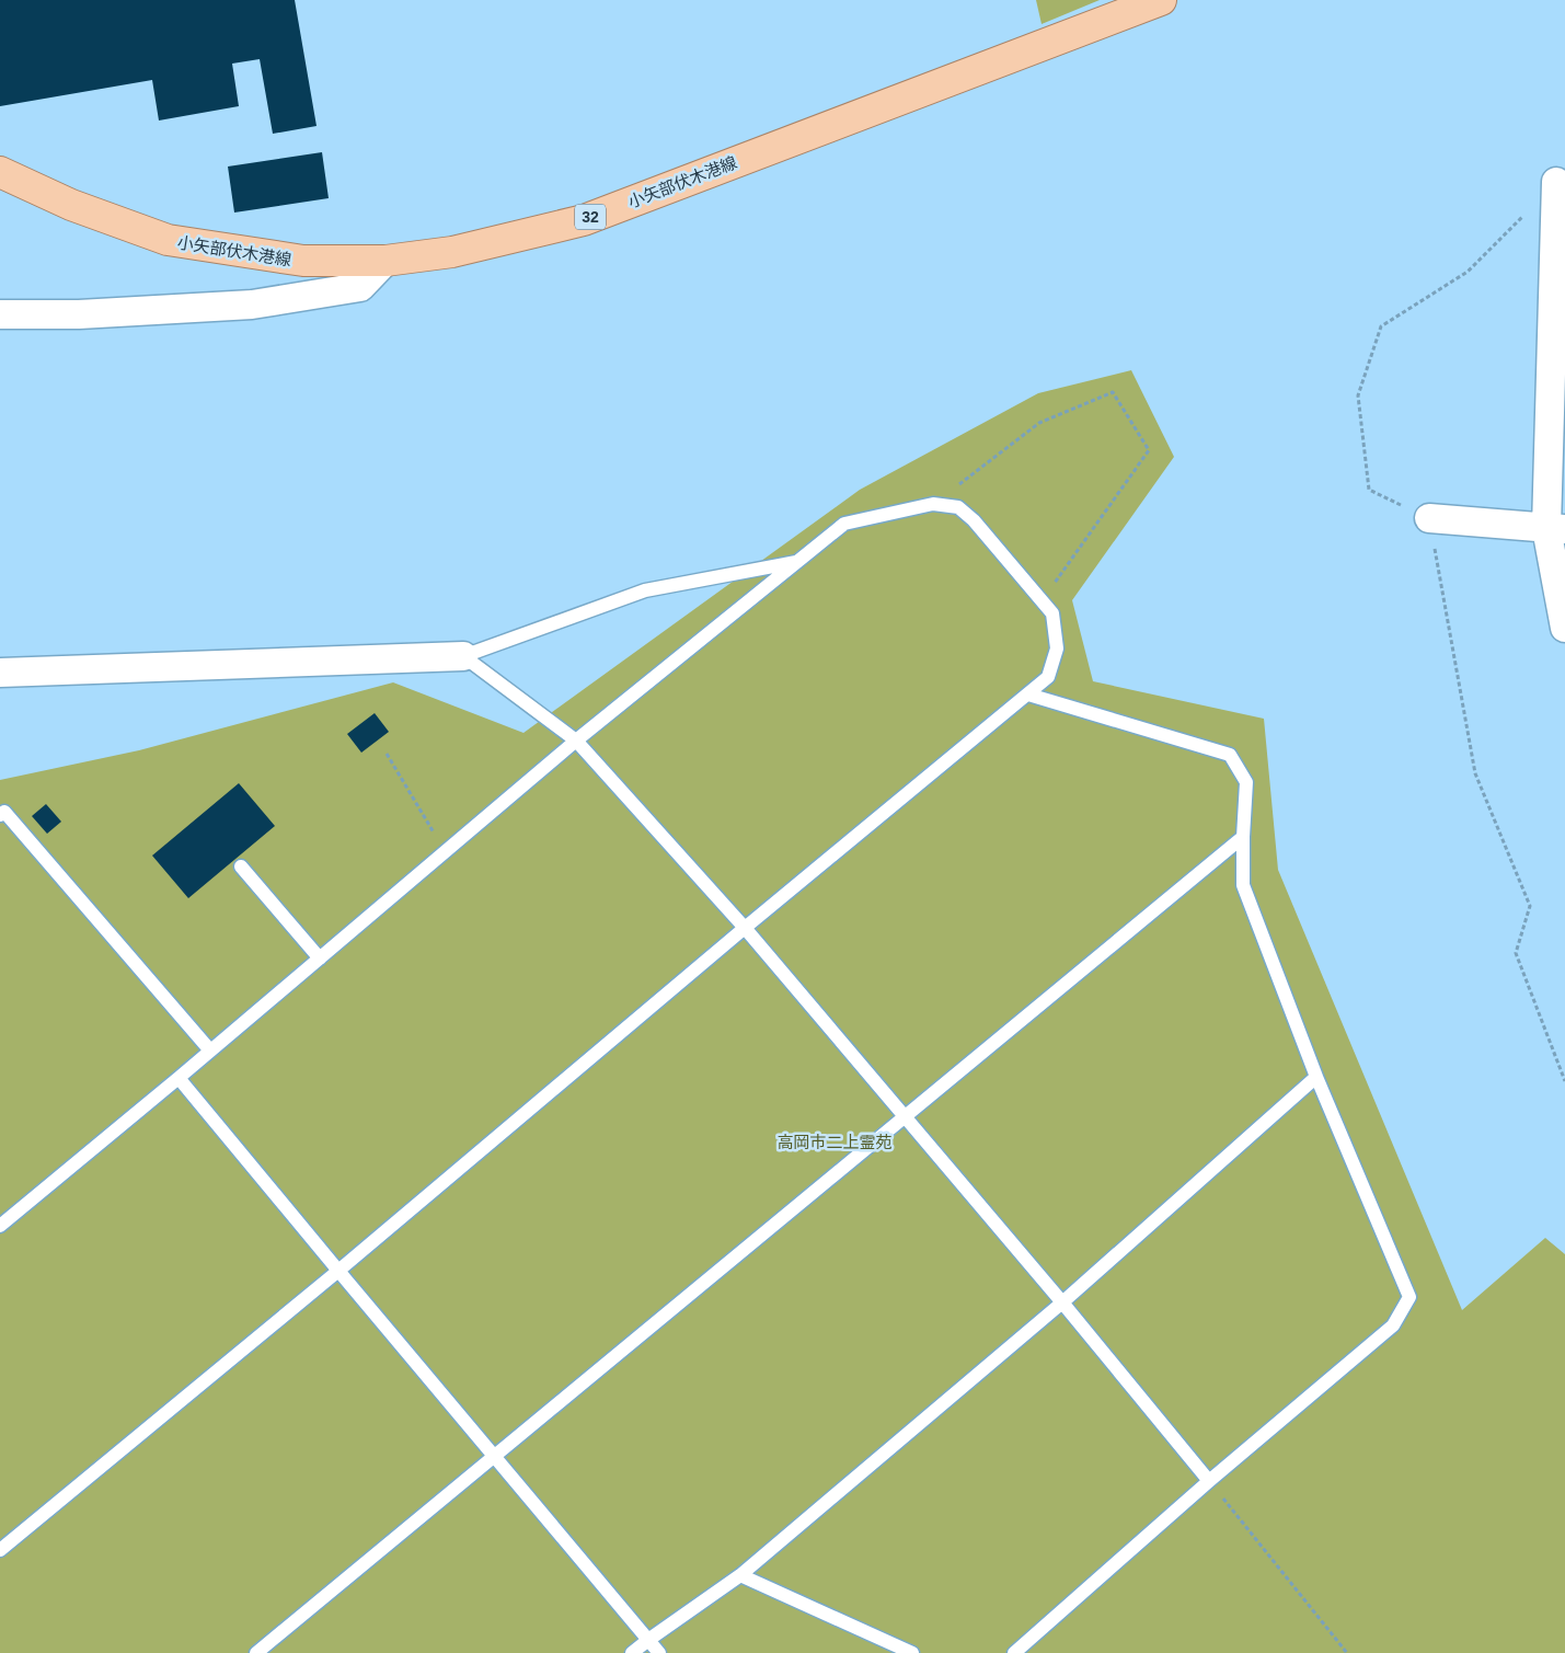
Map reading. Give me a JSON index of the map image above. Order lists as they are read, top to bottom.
{
  "streets": {
    "main road": ["小矢部伏木港線", "32"]
  },
  "parks": ["高岡市二上霊苑"]
}
